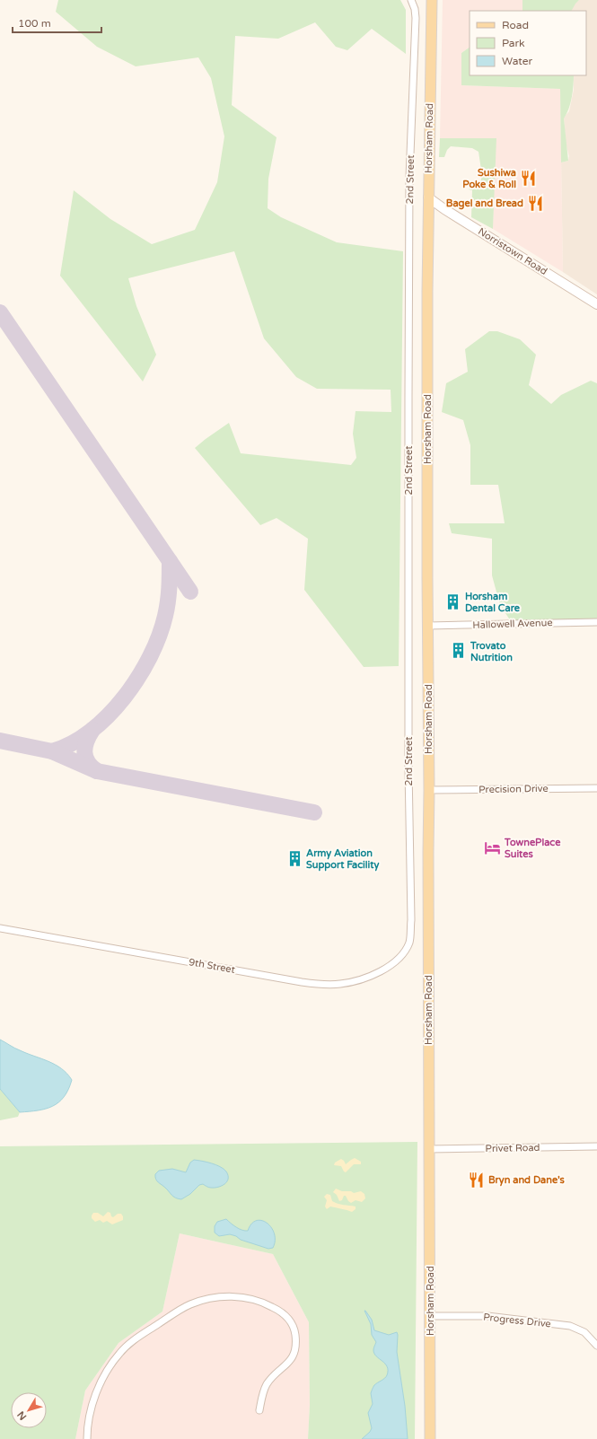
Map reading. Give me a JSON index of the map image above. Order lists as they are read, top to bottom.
{
  "streets": {
    "main road": ["Horsham Road", "Norristown Road"],
    "street": [
      "2nd Street",
      "Hallowell Avenue",
      "Precision Drive",
      "9th Street",
      "Privet Road",
      "Progress Drive"
    ]
  },
  "crossings": [
    ["Horsham Road", "Norristown Road"],
    ["Horsham Road", "Hallowell Avenue"],
    ["Horsham Road", "Precision Drive"],
    ["Horsham Road", "Privet Road"],
    ["Horsham Road", "Progress Drive"],
    ["2nd Street", "9th Street"]
  ],
  "places": {
    "restaurant": ["Sushiwa Poke & Roll", "Bagel and Bread", "Bryn and Dane's"],
    "building": ["Horsham Dental Care", "Trovato Nutrition", "Army Aviation Support Facility"],
    "hotel": ["TownePlace Suites"]
  },
  "legend": ["Road", "Park", "Water"],
  "scale_bar": "100 m",
  "north": "bottom left"
}
